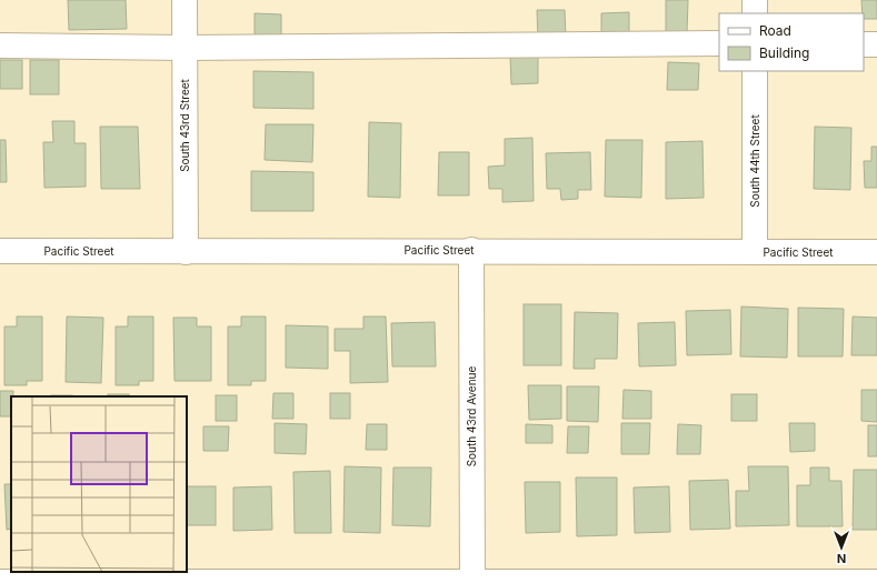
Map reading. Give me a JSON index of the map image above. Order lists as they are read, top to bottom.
{
  "streets": {
    "street": [
      "South 43rd Street",
      "South 44th Street",
      "Pacific Street",
      "South 43rd Avenue"
    ]
  },
  "crossings": [
    ["South 43rd Street", "Pacific Street"],
    ["South 44th Street", "Pacific Street"],
    ["Pacific Street", "South 43rd Avenue"]
  ],
  "legend": ["Road", "Building"],
  "north": "bottom"
}
